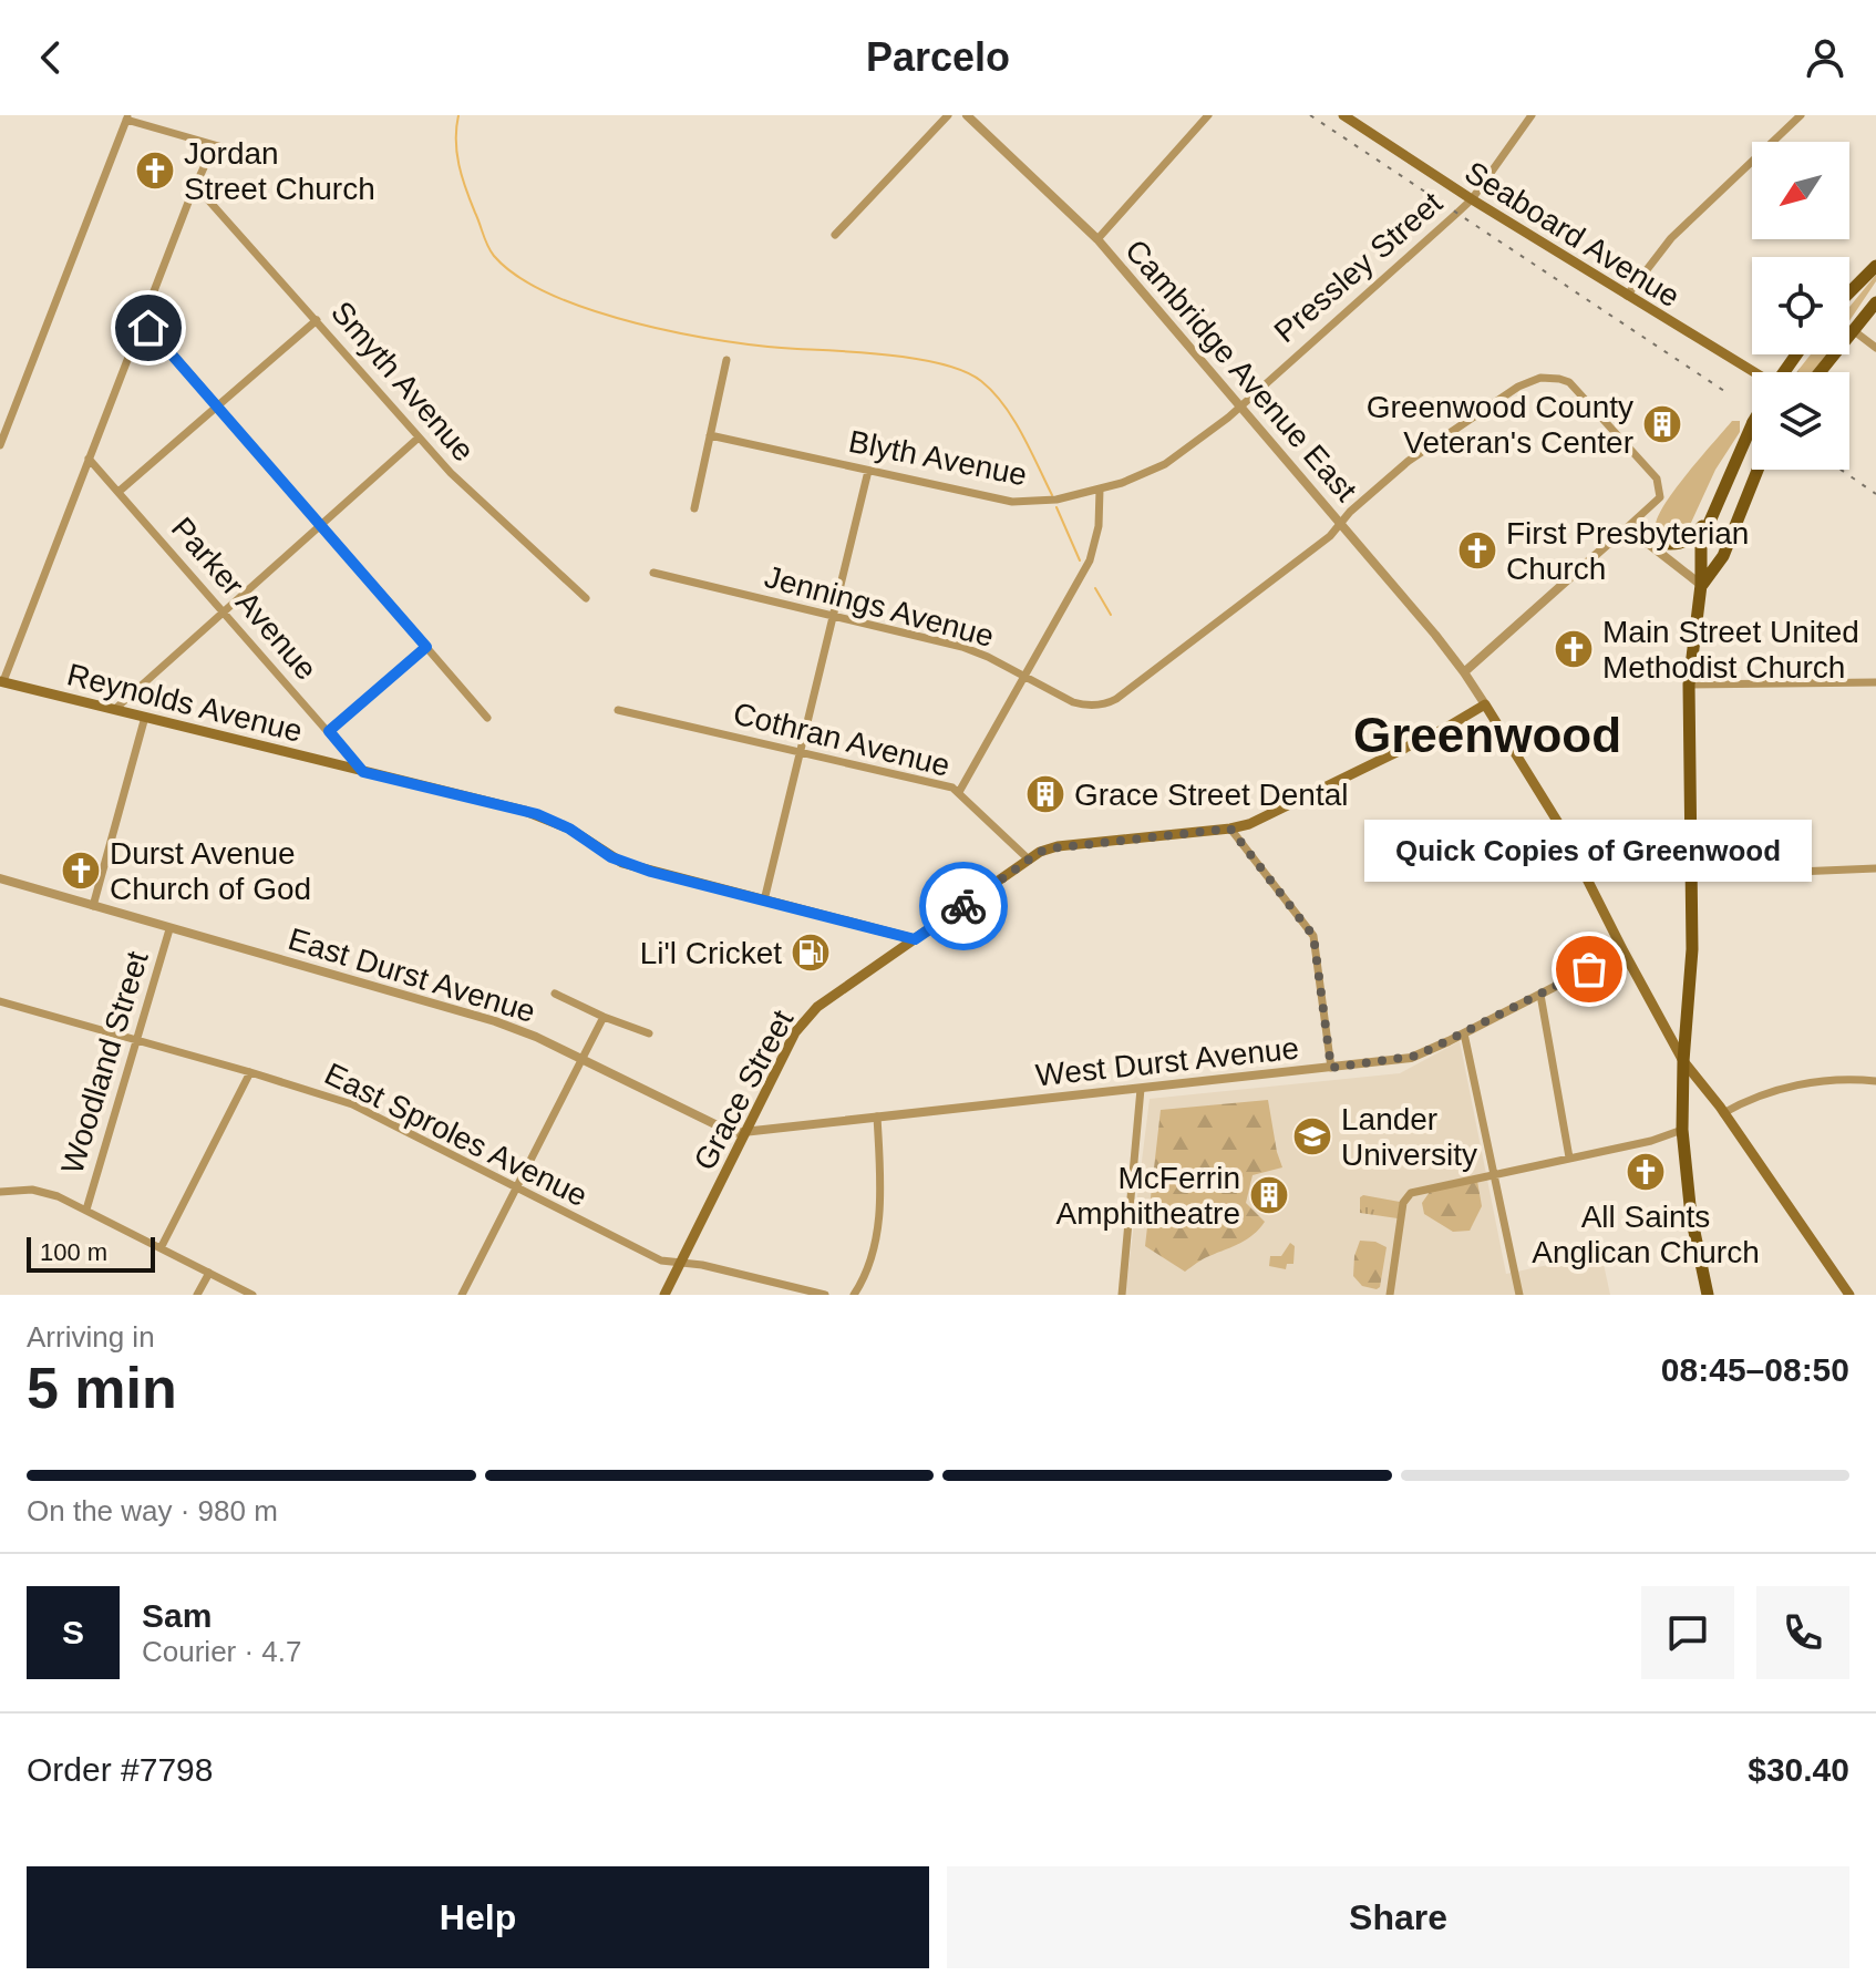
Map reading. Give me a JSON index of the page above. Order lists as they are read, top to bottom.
{
  "streets": {
    "main road": ["Seaboard Avenue", "Reynolds Avenue", "Grace Street"],
    "street": [
      "Pressley Street",
      "Cambridge Avenue East",
      "Smyth Avenue",
      "Blyth Avenue",
      "Parker Avenue",
      "Jennings Avenue",
      "Cothran Avenue",
      "East Durst Avenue",
      "West Durst Avenue",
      "Woodland Street",
      "East Sproles Avenue"
    ]
  },
  "crossings": [
    ["Seaboard Avenue", "Pressley Street"],
    ["Pressley Street", "Cambridge Avenue East"],
    ["Pressley Street", "Blyth Avenue"],
    ["Cambridge Avenue East", "Blyth Avenue"],
    ["Cambridge Avenue East", "Jennings Avenue"],
    ["Cambridge Avenue East", "Grace Street"],
    ["Parker Avenue", "Reynolds Avenue"],
    ["Reynolds Avenue", "Grace Street"],
    ["Cothran Avenue", "Grace Street"],
    ["East Durst Avenue", "West Durst Avenue"],
    ["East Durst Avenue", "Woodland Street"],
    ["East Durst Avenue", "Grace Street"],
    ["West Durst Avenue", "Grace Street"],
    ["Woodland Street", "East Sproles Avenue"],
    ["Grace Street", "East Sproles Avenue"]
  ],
  "districts": ["Greenwood"],
  "places": {
    "church": [
      "Jordan Street Church",
      "First Presbyterian Church",
      "Main Street United Methodist Church",
      "Durst Avenue Church of God",
      "All Saints Anglican Church"
    ],
    "building": ["Greenwood County Veteran's Center", "Grace Street Dental", "McFerrin Amphitheatre"],
    "fuel station": ["Li'l Cricket"],
    "other": ["Quick Copies of Greenwood"],
    "school or university": ["Lander University"]
  },
  "scale_bar": "100 m",
  "north": "bottom left",
  "page": {
    "header": "Parcelo",
    "bubble": "Quick Copies of Greenwood",
    "scale": "100 m",
    "heading": ["5 min", "Arriving in", "08:45–08:50"],
    "panel": [
      "Sam",
      "Courier · 4.7",
      "Order #7798",
      "$30.40"
    ],
    "bar": "On the way · 980 m",
    "round": "S",
    "buttons": ["Help", "Share"]
  }
}
